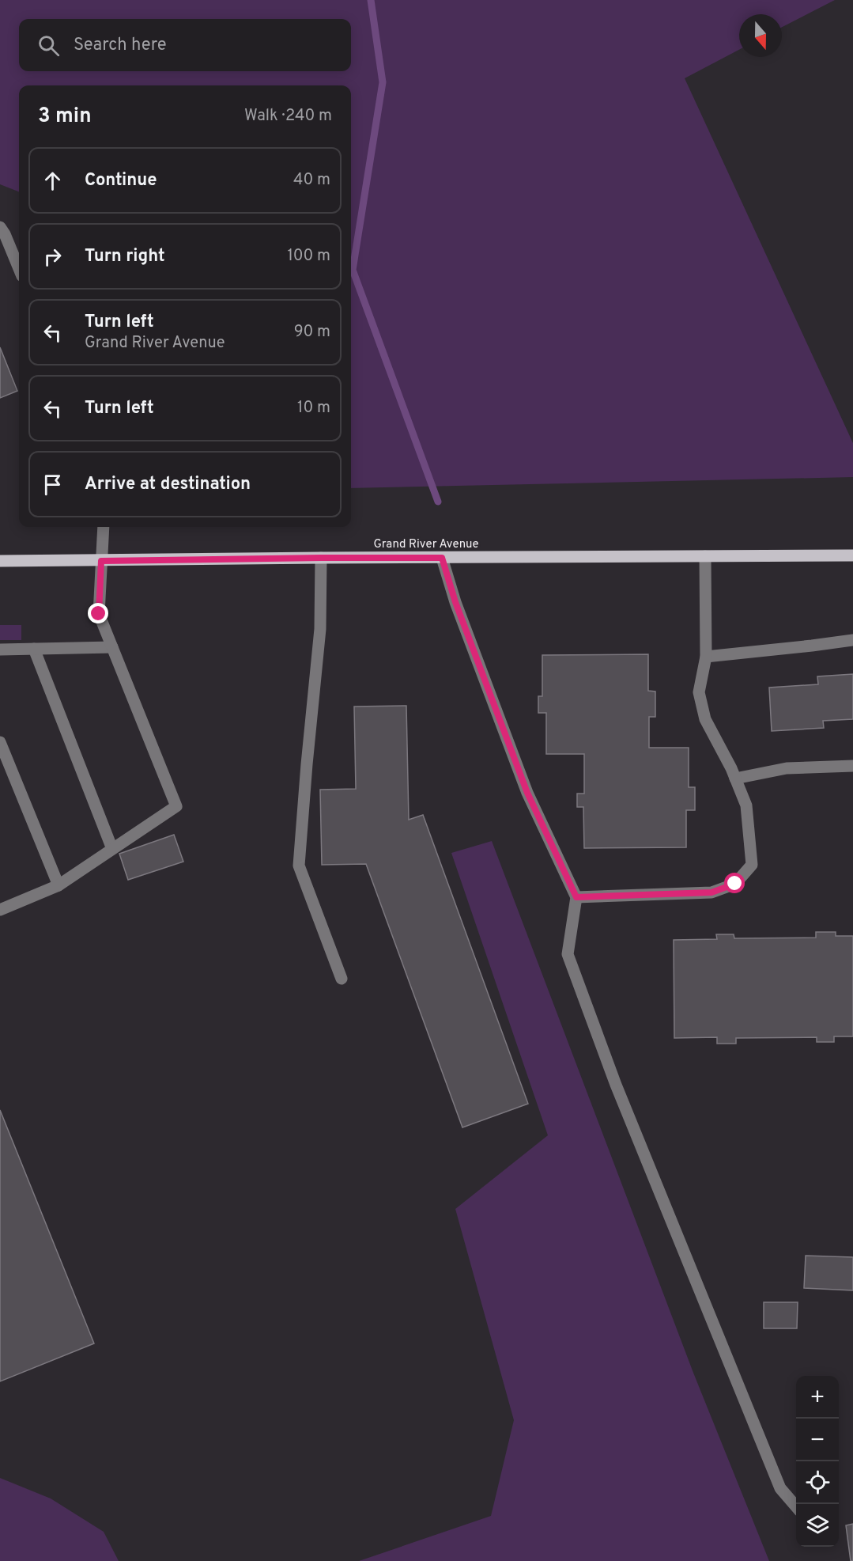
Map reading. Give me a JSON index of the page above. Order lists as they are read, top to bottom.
{
  "streets": {
    "main road": ["Grand River Avenue"]
  },
  "north": "bottom",
  "page": {
    "search": "Search here",
    "heading": ["3 min", "Walk · 240 m"],
    "list": [
      ["Continue", "40 m"],
      ["Turn right", "100 m"],
      ["Turn left", "Grand River Avenue", "90 m"],
      ["Turn left", "10 m"],
      "Arrive at destination"
    ],
    "map_buttons": ["+", "−"]
  }
}
